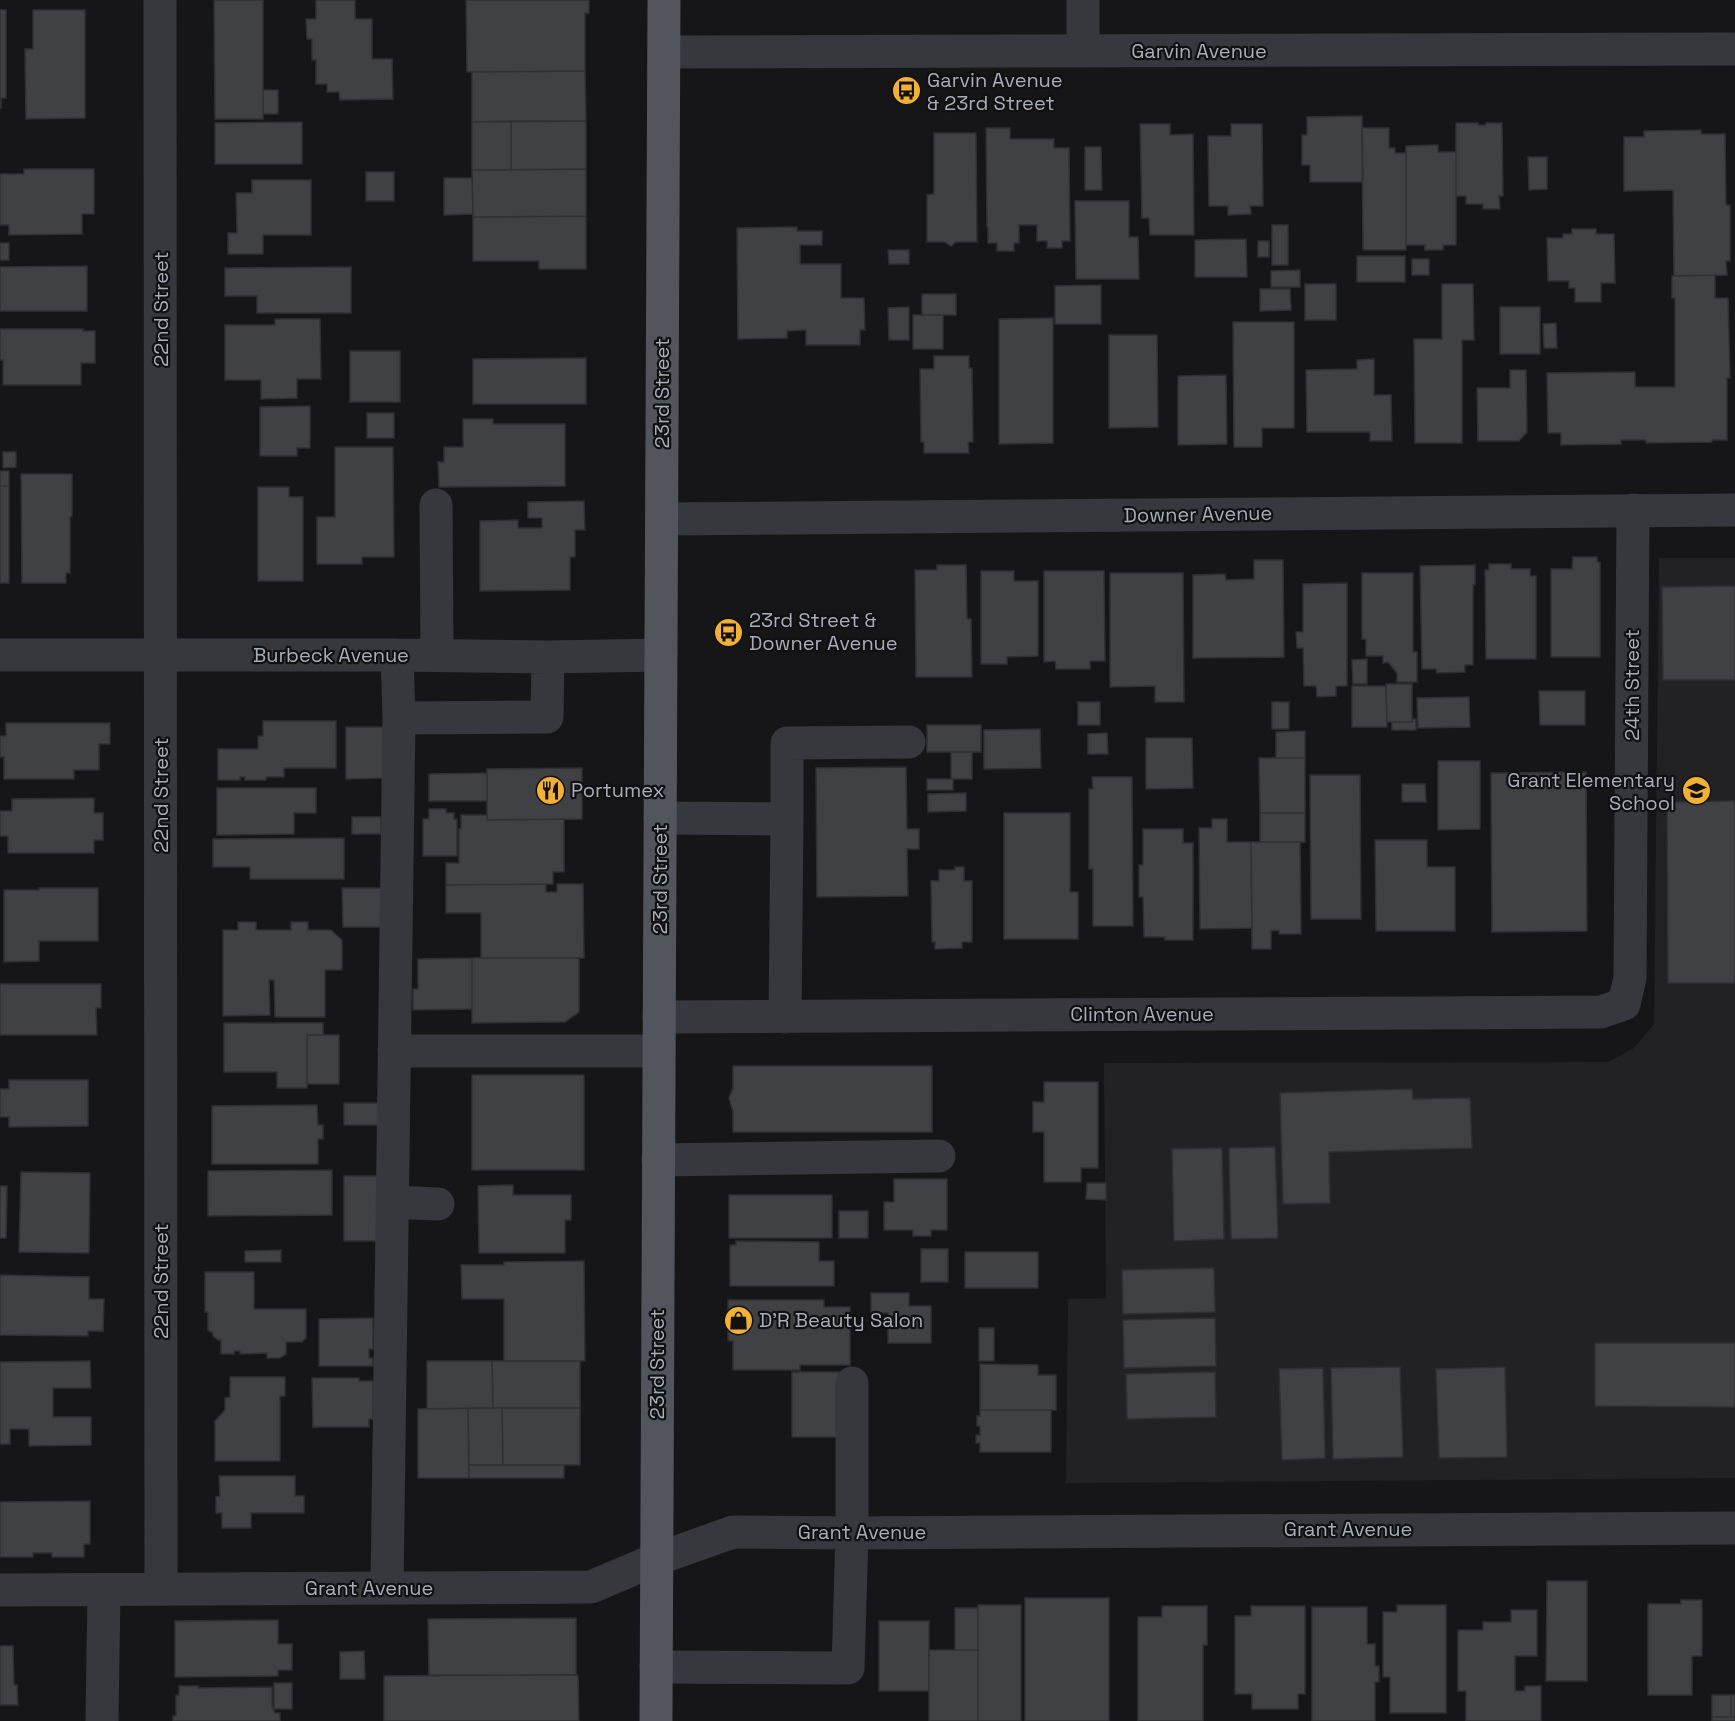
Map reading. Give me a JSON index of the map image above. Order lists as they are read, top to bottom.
{
  "streets": {
    "main road": ["23rd Street"],
    "street": [
      "Garvin Avenue",
      "22nd Street",
      "Downer Avenue",
      "Burbeck Avenue",
      "24th Street",
      "Clinton Avenue",
      "Grant Avenue"
    ]
  },
  "crossings": [
    ["Garvin Avenue", "23rd Street"],
    ["22nd Street", "Burbeck Avenue"],
    ["22nd Street", "Grant Avenue"],
    ["23rd Street", "Downer Avenue"],
    ["23rd Street", "Burbeck Avenue"],
    ["23rd Street", "Clinton Avenue"],
    ["23rd Street", "Grant Avenue"],
    ["Downer Avenue", "24th Street"],
    ["24th Street", "Clinton Avenue"]
  ],
  "places": {
    "bus stop": ["Garvin Avenue & 23rd Street", "23rd Street & Downer Avenue"],
    "restaurant": ["Portumex"],
    "school or university": ["Grant Elementary School"],
    "shop": ["D’R Beauty Salon"]
  }
}
